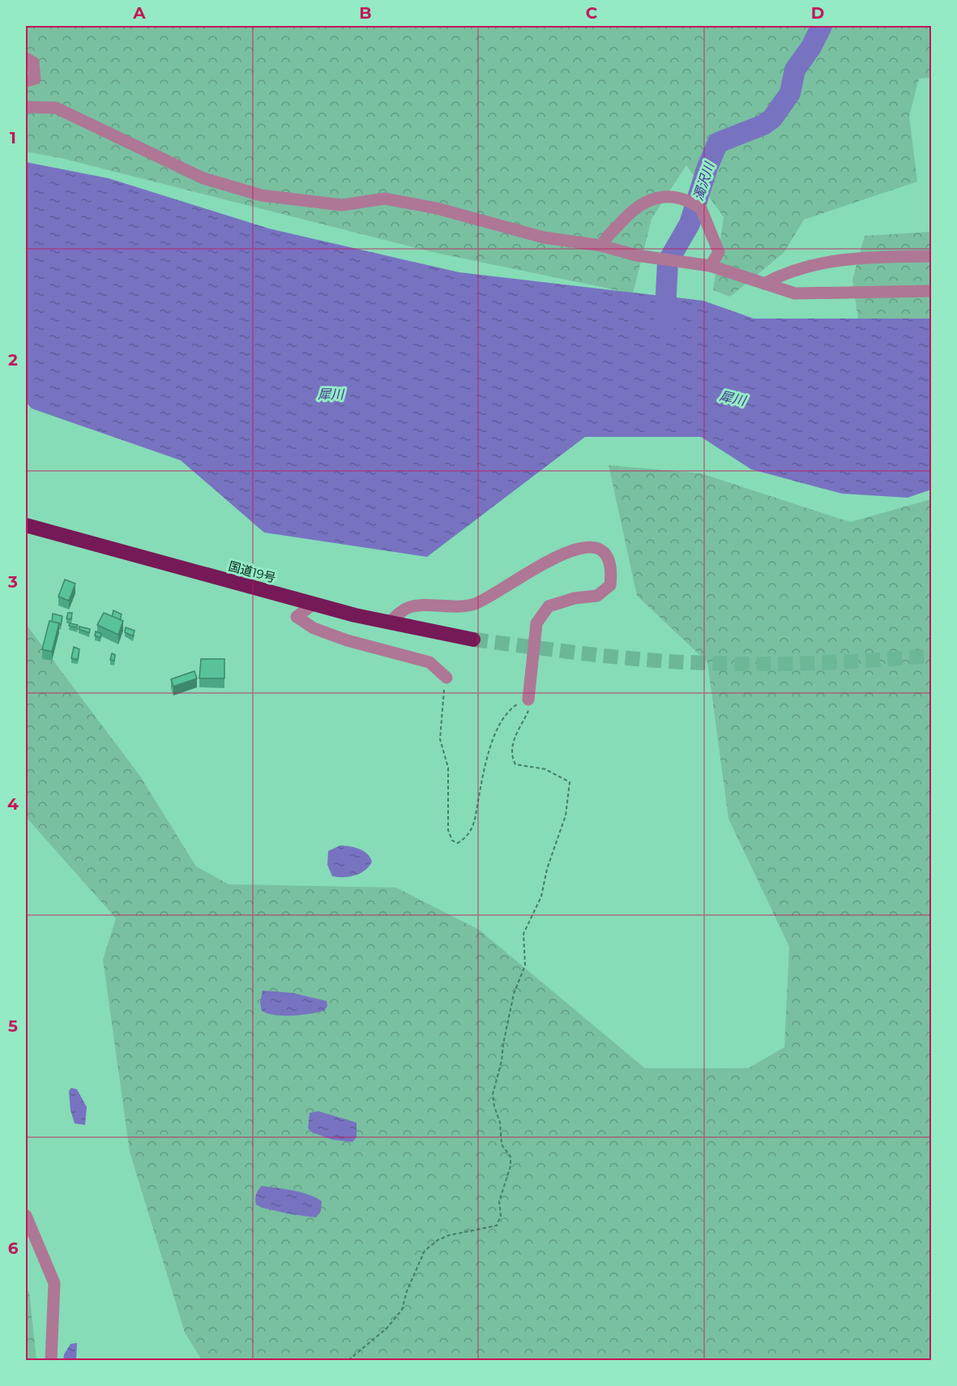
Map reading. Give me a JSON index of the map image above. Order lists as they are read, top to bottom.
{
  "streets": {
    "highway": ["国道19号"]
  },
  "water": ["濁沢川", "犀川"],
  "grid": {
    "columns": [
      "A",
      "B",
      "C",
      "D"
    ],
    "rows": [
      "1",
      "2",
      "3",
      "4",
      "5",
      "6"
    ]
  }
}
